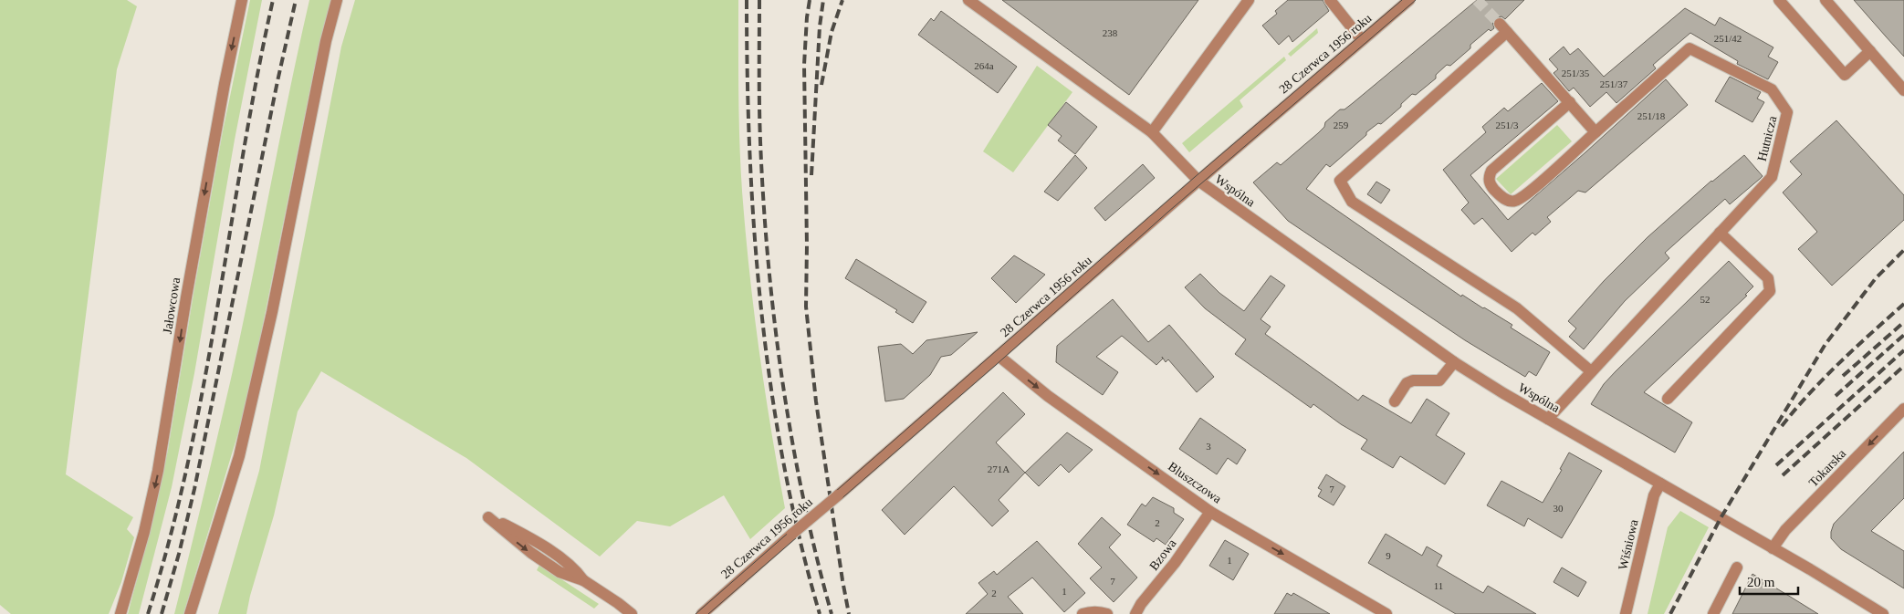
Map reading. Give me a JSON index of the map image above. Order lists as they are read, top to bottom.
{
  "streets": {
    "street": [
      "28 Czerwca 1956 roku",
      "Hutnicza",
      "Wspólna",
      "Jałowcowa",
      "Tokarska",
      "Bluszczowa",
      "Wiśniowa",
      "Bzowa"
    ]
  },
  "crossings": [
    ["28 Czerwca 1956 roku", "Wspólna"],
    ["28 Czerwca 1956 roku", "Bluszczowa"],
    ["Hutnicza", "Wspólna"],
    ["Wspólna", "Tokarska"],
    ["Wspólna", "Wiśniowa"],
    ["Bluszczowa", "Bzowa"]
  ],
  "one_way": ["Tokarska", "Bluszczowa"],
  "house_numbers": [
    "238",
    "251/42",
    "264a",
    "251/35",
    "251/37",
    "251/18",
    "259",
    "251/3",
    "52",
    "3",
    "271A",
    "7",
    "30",
    "2",
    "9",
    "1",
    "7",
    "11",
    "1",
    "2"
  ],
  "scale_bar": "20 m"
}
